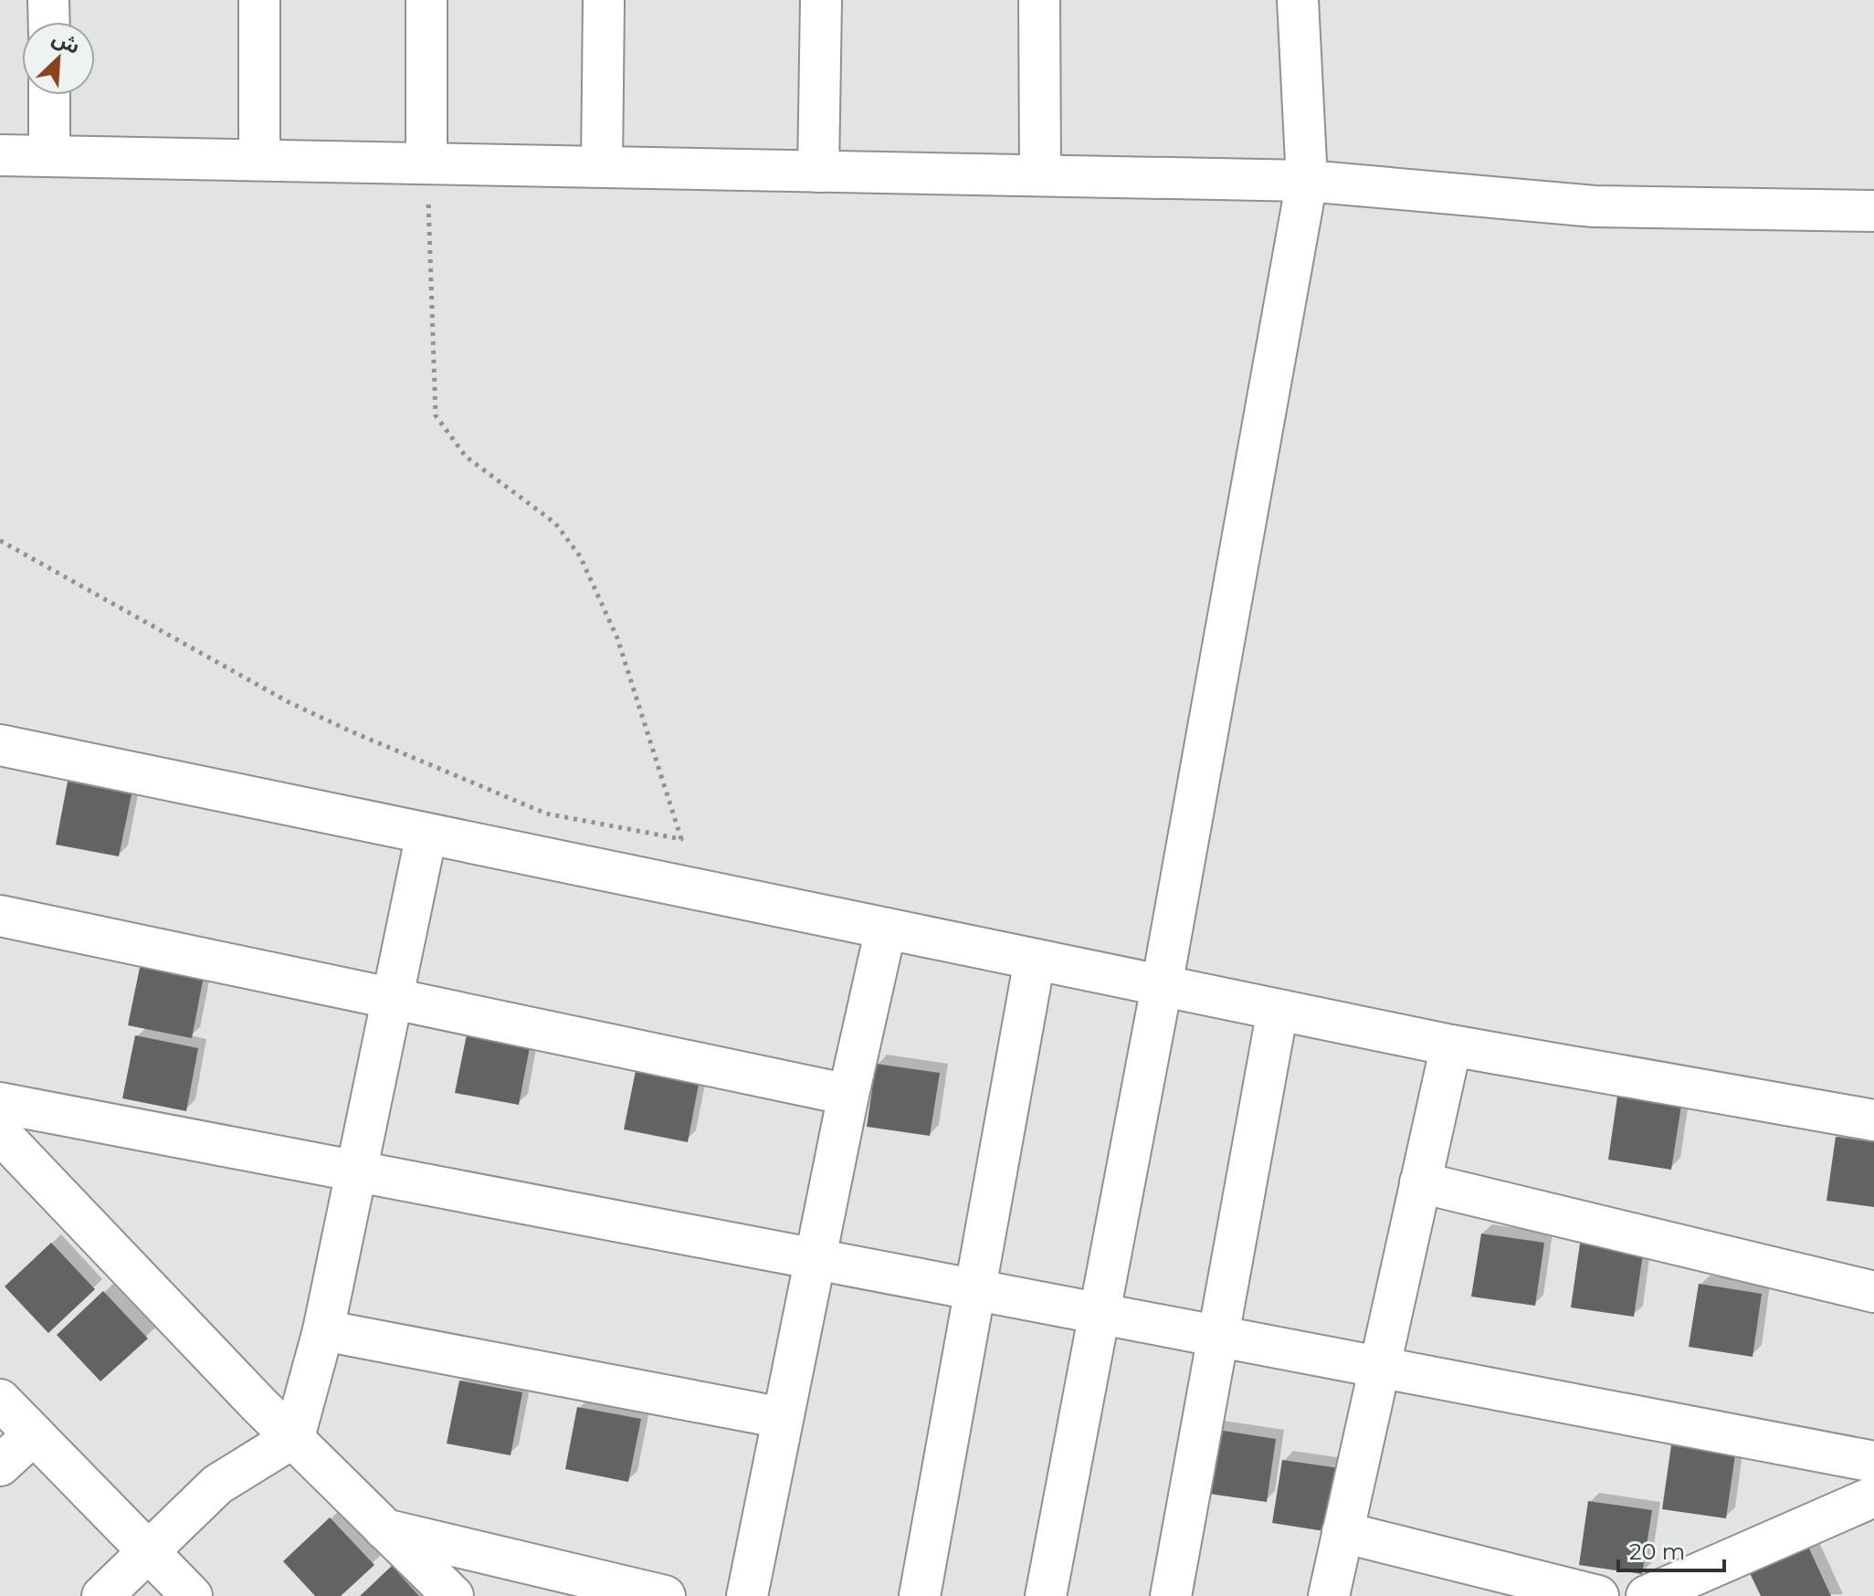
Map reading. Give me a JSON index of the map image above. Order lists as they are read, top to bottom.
{
  "scale_bar": "20 m",
  "north": "top right"
}
